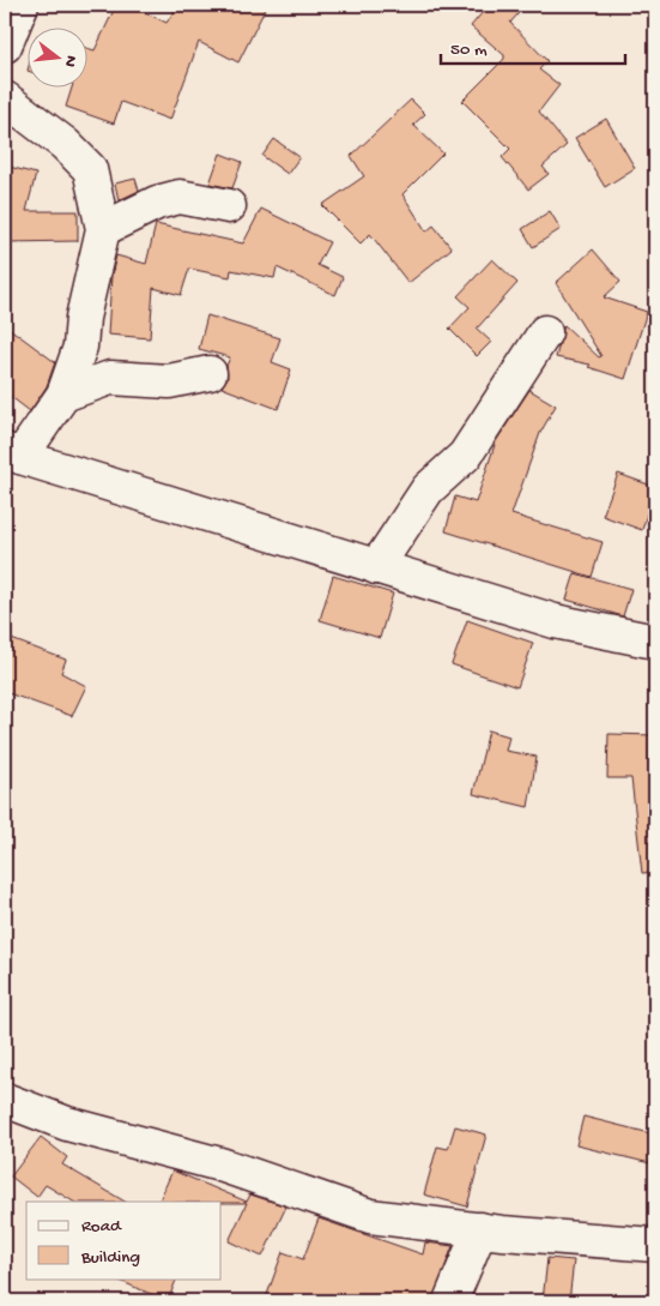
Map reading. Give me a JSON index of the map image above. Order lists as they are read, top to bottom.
{
  "legend": ["Road", "Building"],
  "scale_bar": "50 m",
  "north": "right"
}
